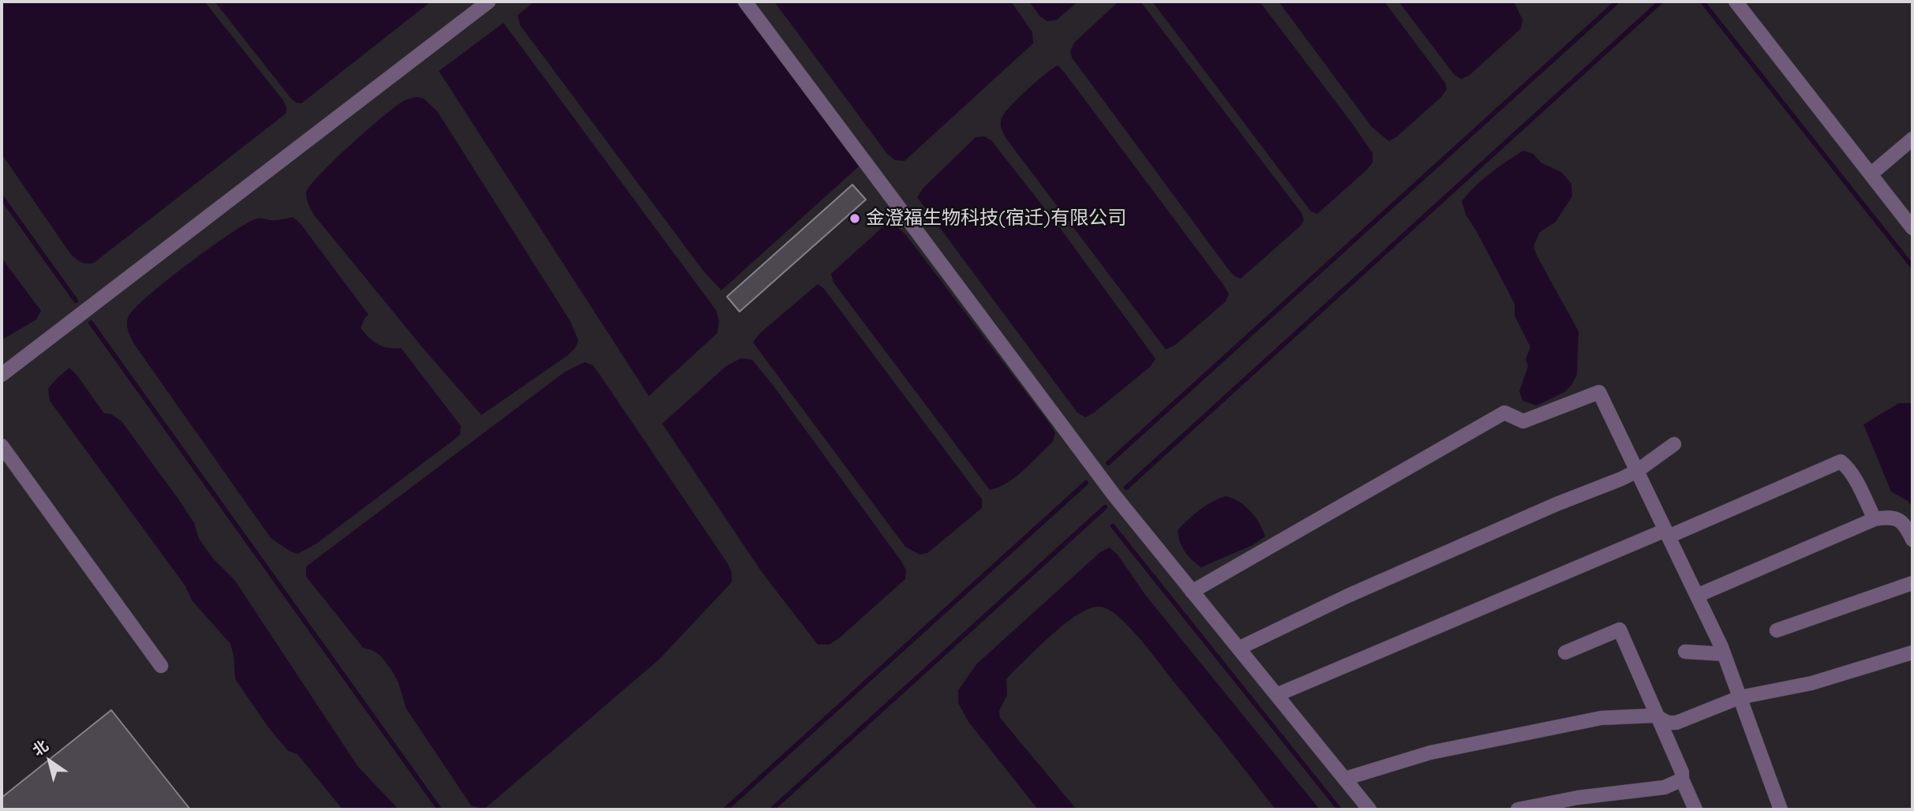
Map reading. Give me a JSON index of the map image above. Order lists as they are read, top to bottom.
{
  "places": ["金澄福生物科技(宿迁)有限公司"],
  "north": "top left"
}
